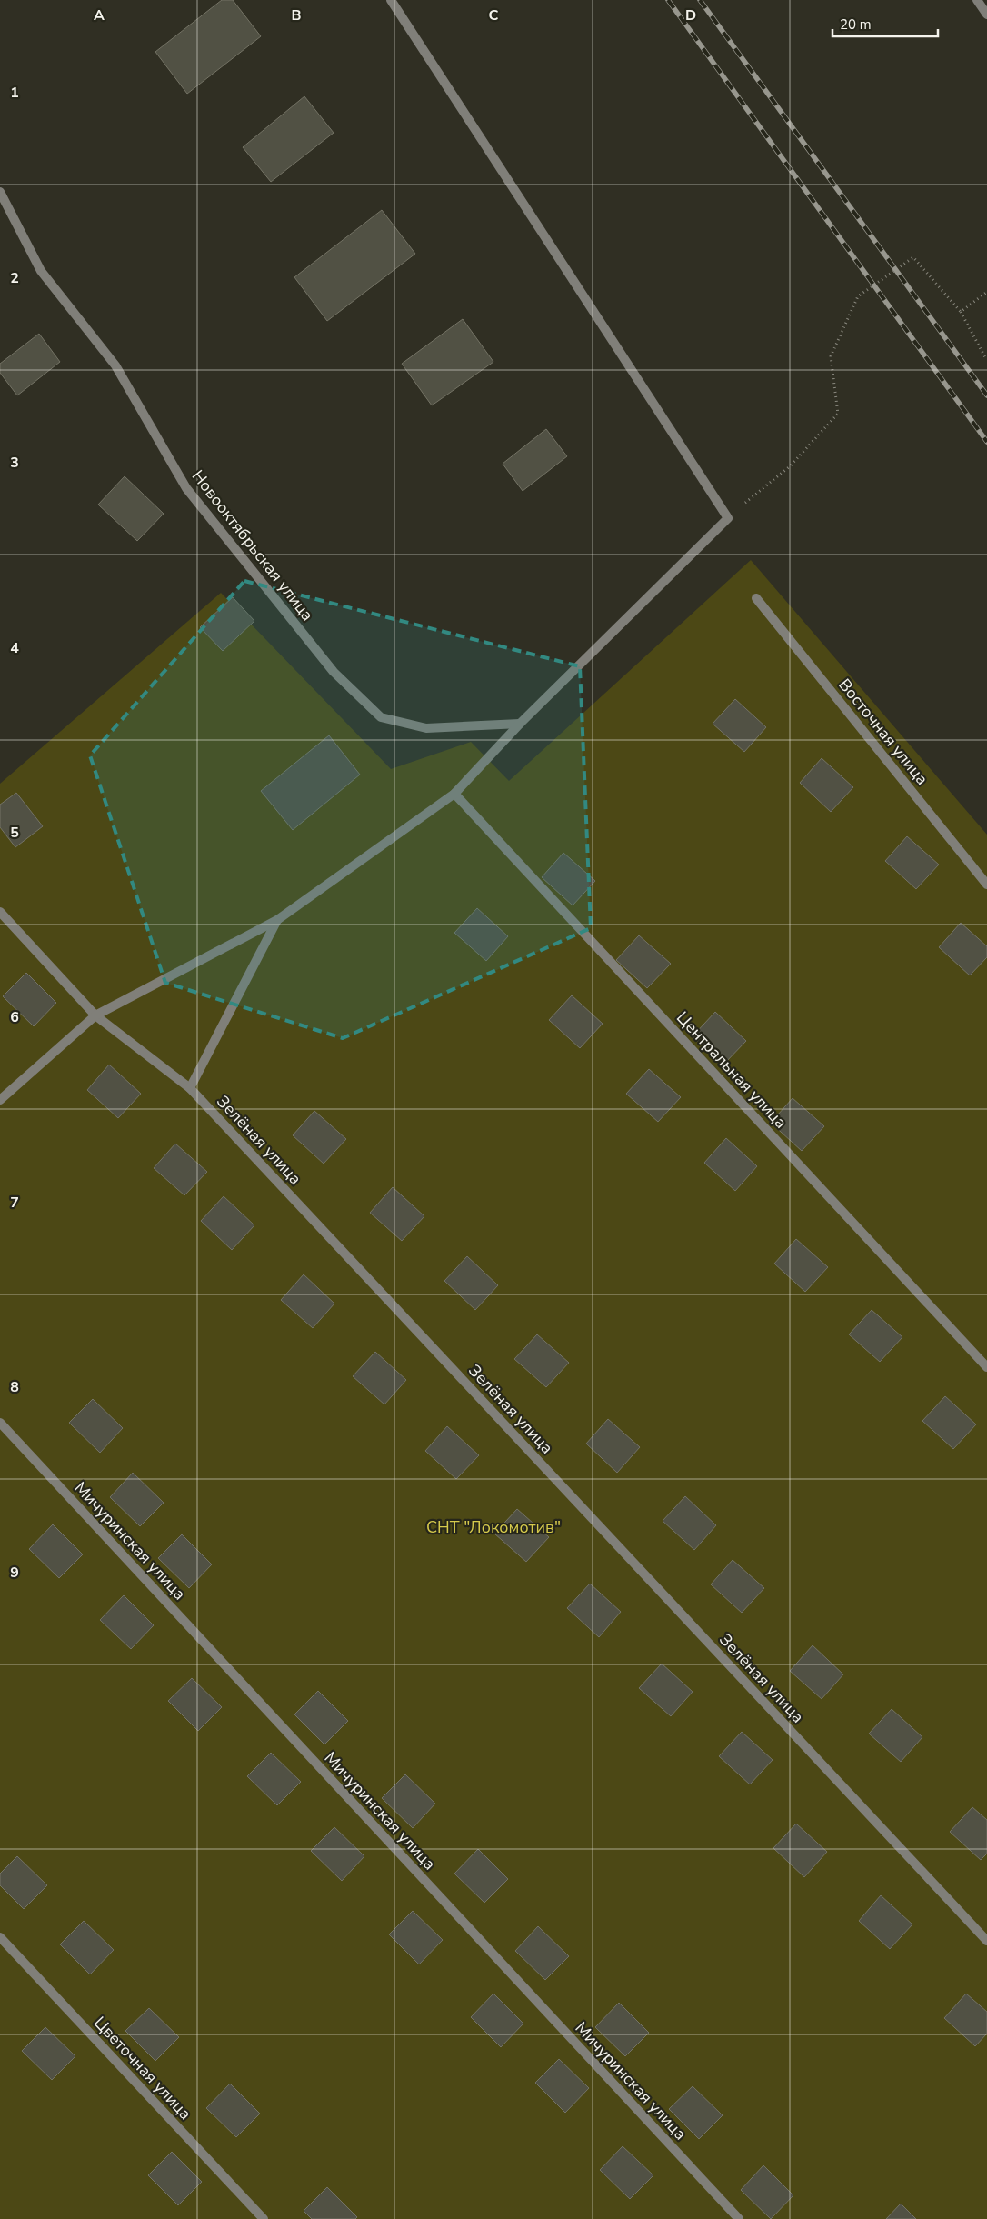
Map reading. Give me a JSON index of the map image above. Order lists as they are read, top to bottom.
{
  "streets": {
    "street": [
      "Новооктябрьская улица",
      "Восточная улица",
      "Центральная улица",
      "Зелёная улица",
      "Мичуринская улица",
      "Цветочная улица"
    ]
  },
  "parks": ["СНТ \"Локомотив\""],
  "scale_bar": "20 m",
  "grid": {
    "columns": [
      "A",
      "B",
      "C",
      "D"
    ],
    "rows": [
      "1",
      "2",
      "3",
      "4",
      "5",
      "6",
      "7",
      "8",
      "9"
    ]
  }
}
